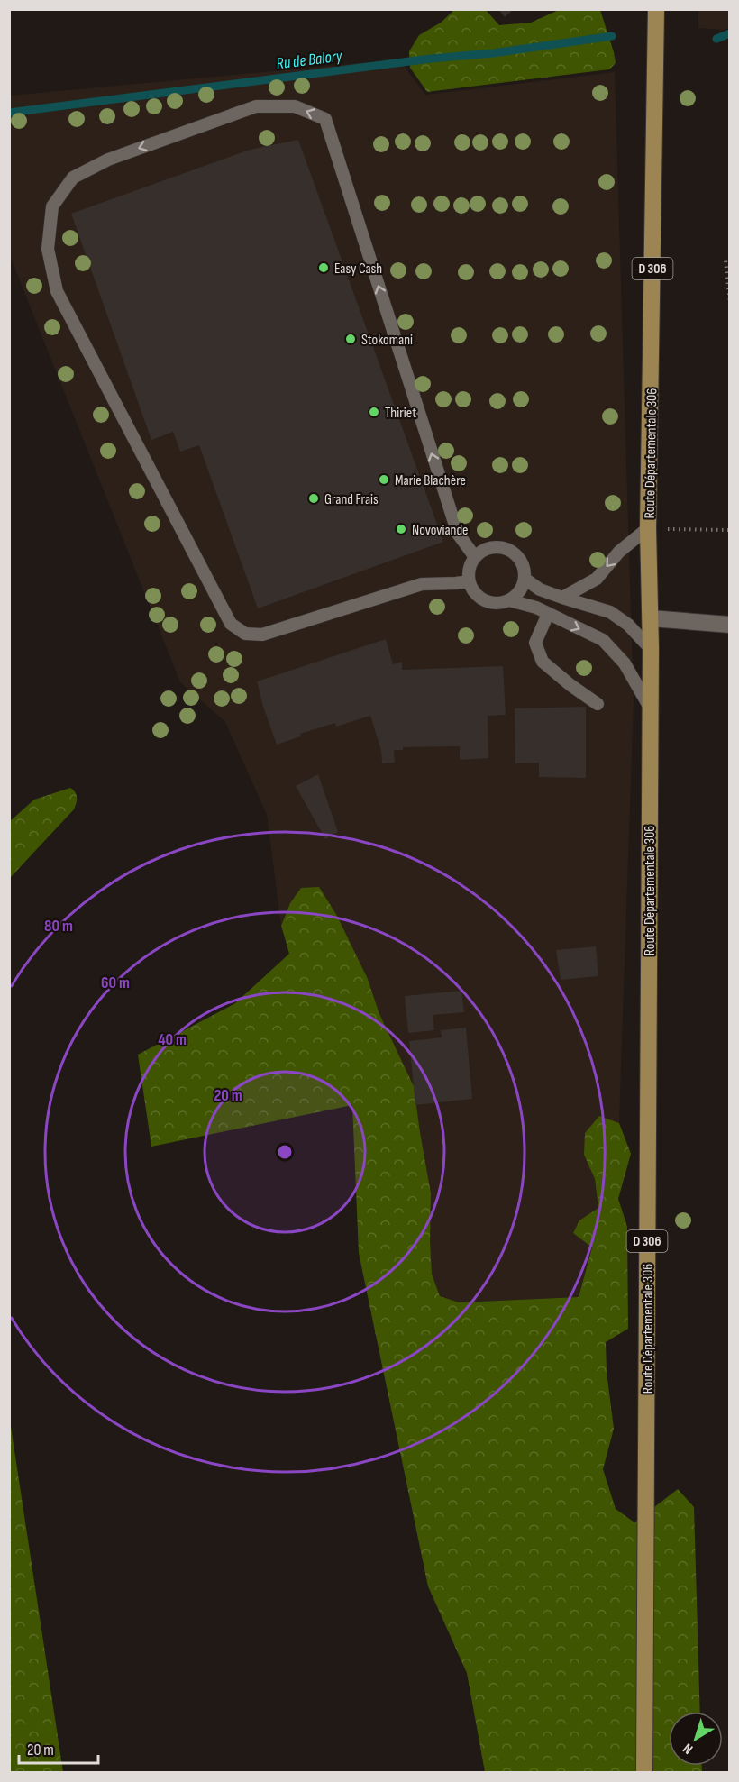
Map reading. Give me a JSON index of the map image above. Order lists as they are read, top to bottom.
{
  "streets": {
    "main road": ["D 306", "Route Départementale 306"]
  },
  "water": ["Ru de Balory"],
  "places": [
    "Easy Cash",
    "Stokomani",
    "Thiriet",
    "Marie Blachère",
    "Grand Frais",
    "Novoviande"
  ],
  "scale_bar": "20 m",
  "north": "bottom left",
  "rings": [
    "80 m",
    "60 m",
    "40 m",
    "20 m"
  ]
}
